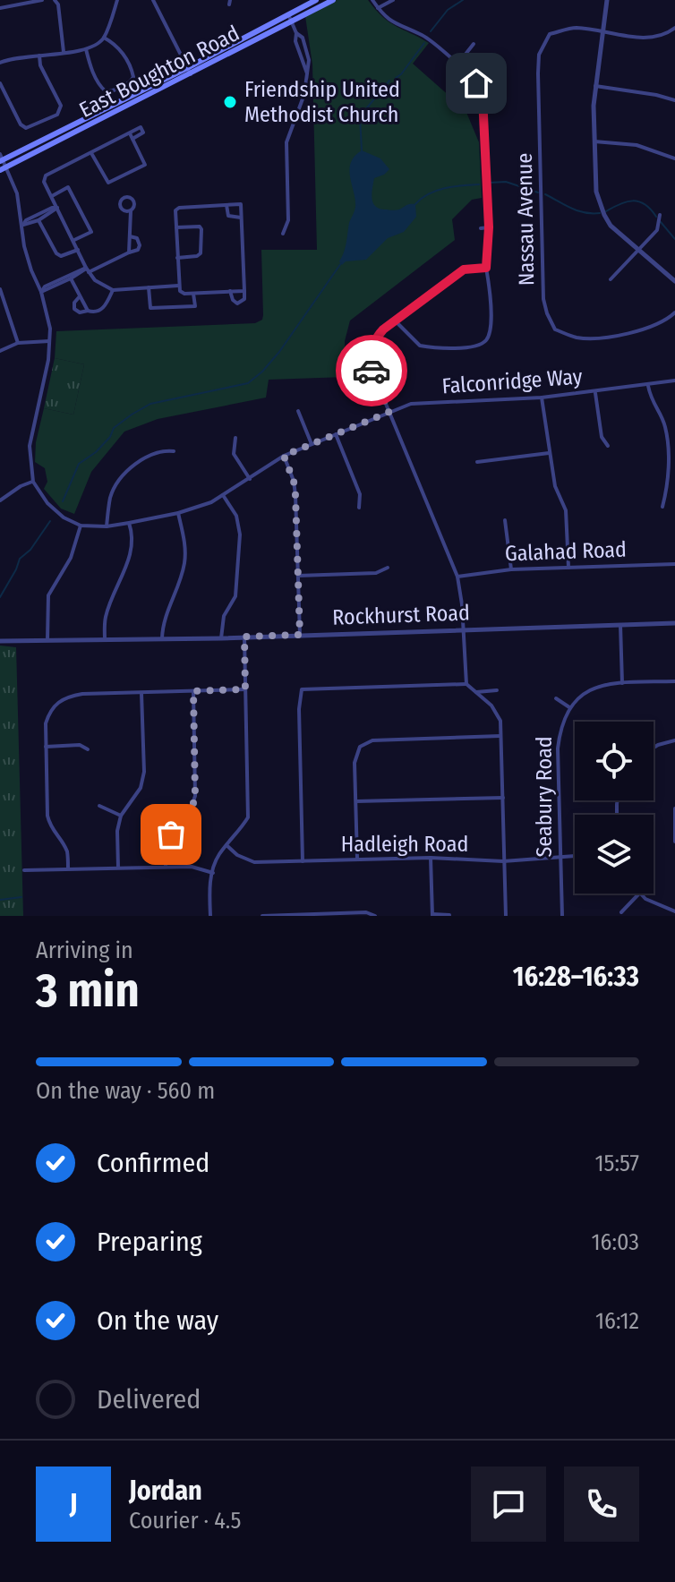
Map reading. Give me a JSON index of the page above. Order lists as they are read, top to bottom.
{
  "streets": {
    "main road": ["East Boughton Road"],
    "street": [
      "Nassau Avenue",
      "Falconridge Way",
      "Galahad Road",
      "Rockhurst Road",
      "Seabury Road",
      "Hadleigh Road"
    ]
  },
  "crossings": [
    ["Seabury Road", "Hadleigh Road"]
  ],
  "places": ["Friendship United Methodist Church"],
  "page": {
    "heading": ["3 min", "Arriving in", "16:28–16:33"],
    "panel": ["Jordan", "Courier · 4.5"],
    "bar": "On the way · 560 m",
    "list": [
      ["Confirmed", "15:57"],
      ["Preparing", "16:03"],
      ["On the way", "16:12"],
      "Delivered"
    ],
    "round": "J"
  }
}
